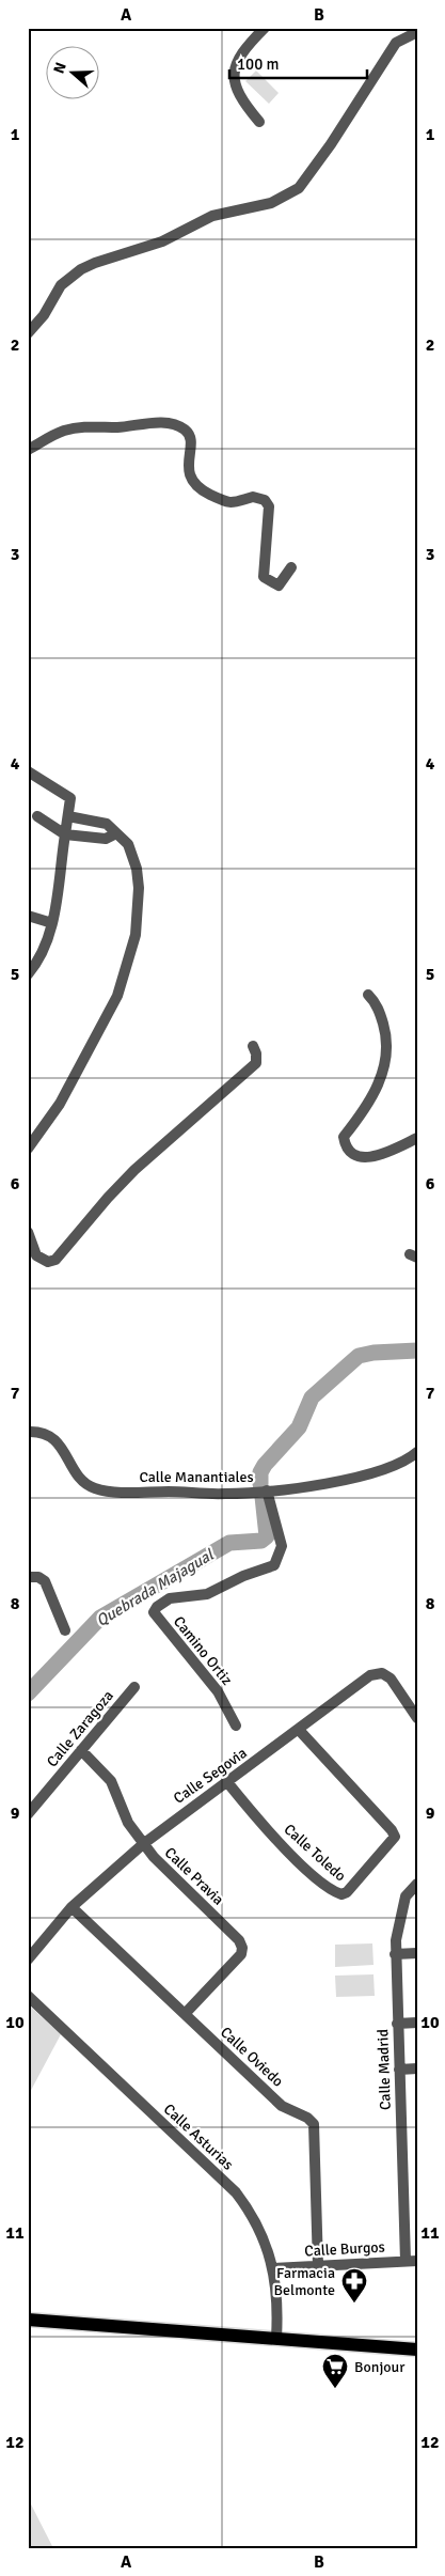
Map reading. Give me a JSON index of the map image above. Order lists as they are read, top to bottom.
{
  "streets": {
    "street": [
      "Calle Manantiales",
      "Camino Ortiz",
      "Calle Zaragoza",
      "Calle Segovia",
      "Calle Toledo",
      "Calle Pravia",
      "Calle Oviedo",
      "Calle Madrid",
      "Calle Asturias",
      "Calle Burgos"
    ]
  },
  "crossings": [
    ["Calle Manantiales", "Camino Ortiz"],
    ["Calle Zaragoza", "Calle Pravia"],
    ["Calle Segovia", "Calle Toledo"],
    ["Calle Segovia", "Calle Pravia"],
    ["Calle Segovia", "Calle Oviedo"],
    ["Calle Pravia", "Calle Oviedo"],
    ["Calle Oviedo", "Calle Burgos"],
    ["Calle Madrid", "Calle Burgos"],
    ["Calle Asturias", "Calle Burgos"]
  ],
  "water": ["Quebrada Majagual"],
  "places": {
    "pharmacy": ["Farmacia Belmonte"],
    "supermarket": ["Bonjour"]
  },
  "scale_bar": "100 m",
  "north": "left",
  "grid": {
    "columns": ["A", "B"],
    "rows": [
      "1",
      "2",
      "3",
      "4",
      "5",
      "6",
      "7",
      "8",
      "9",
      "10",
      "11",
      "12"
    ]
  }
}
